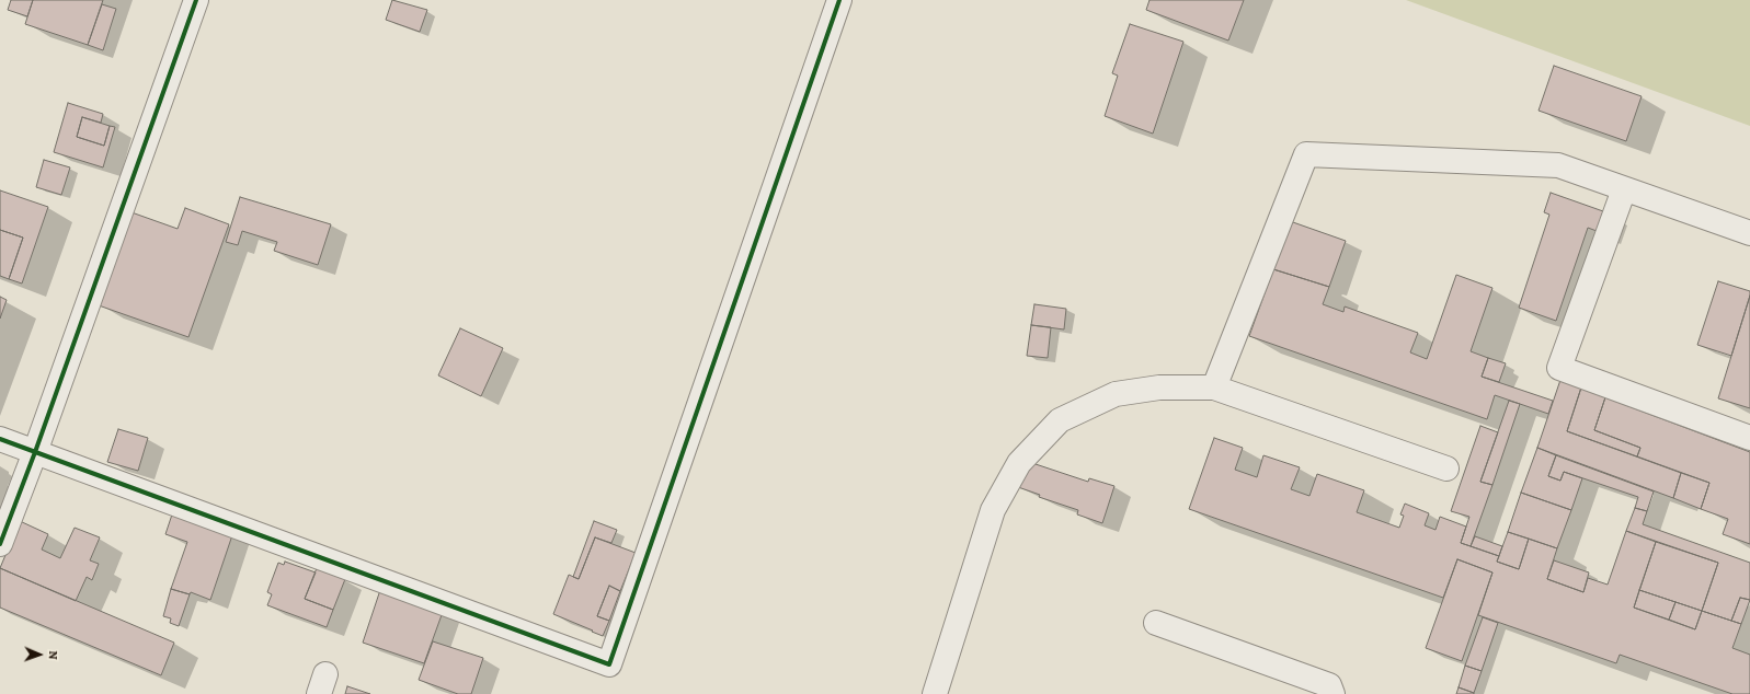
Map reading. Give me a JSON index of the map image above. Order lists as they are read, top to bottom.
{
  "north": "right"
}
